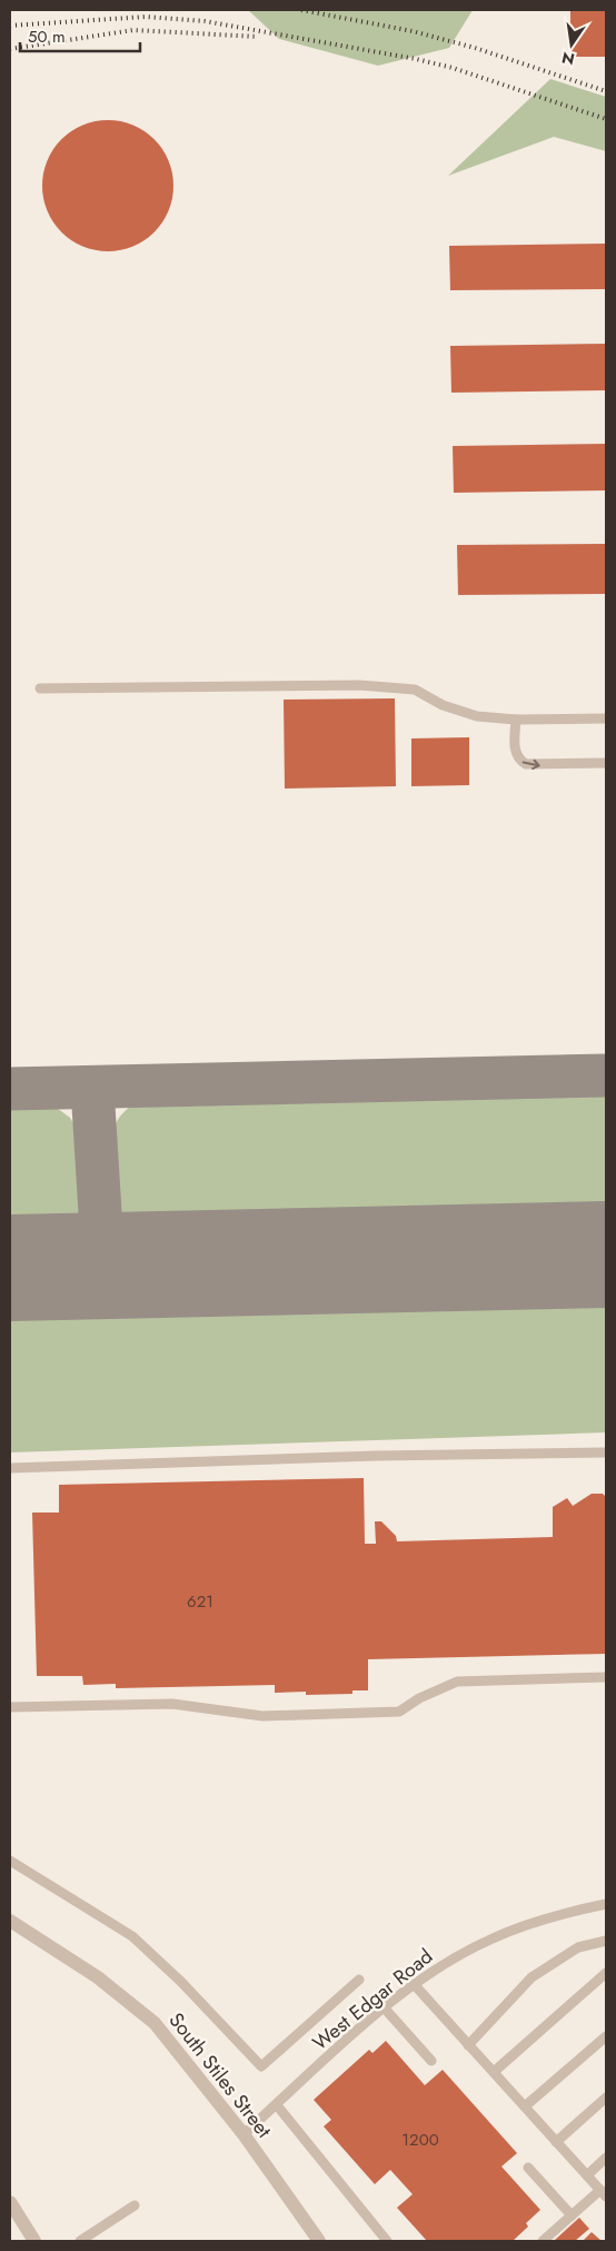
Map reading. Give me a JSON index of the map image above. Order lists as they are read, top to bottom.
{
  "streets": {
    "street": ["South Stiles Street"],
    "lane": ["West Edgar Road"]
  },
  "crossings": [
    ["West Edgar Road", "South Stiles Street"]
  ],
  "house_numbers": ["621", "1200"],
  "scale_bar": "50 m",
  "north": "bottom"
}
